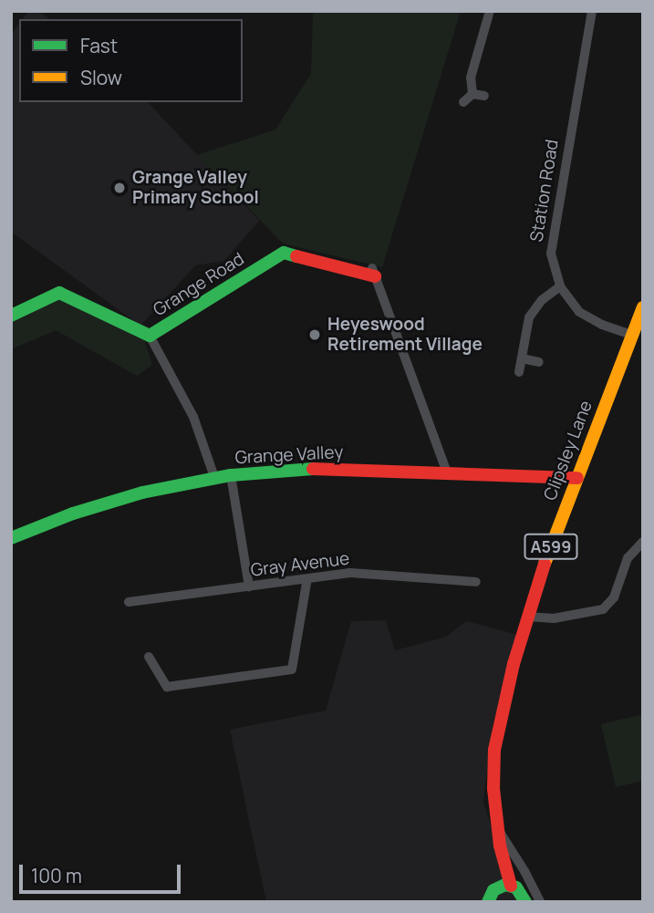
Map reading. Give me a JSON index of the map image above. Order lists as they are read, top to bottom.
{
  "streets": {
    "street": [
      "Station Road",
      "Grange Road",
      "Clipsley Lane",
      "Grange Valley",
      "A599",
      "Gray Avenue"
    ]
  },
  "crossings": [
    ["Station Road", "Clipsley Lane"],
    ["Grange Road", "Grange Valley"],
    ["Clipsley Lane", "Grange Valley"],
    ["Clipsley Lane", "A599"]
  ],
  "places": ["Grange Valley Primary School", "Heyeswood Retirement Village"],
  "legend": ["Fast", "Slow"],
  "scale_bar": "100 m"
}
